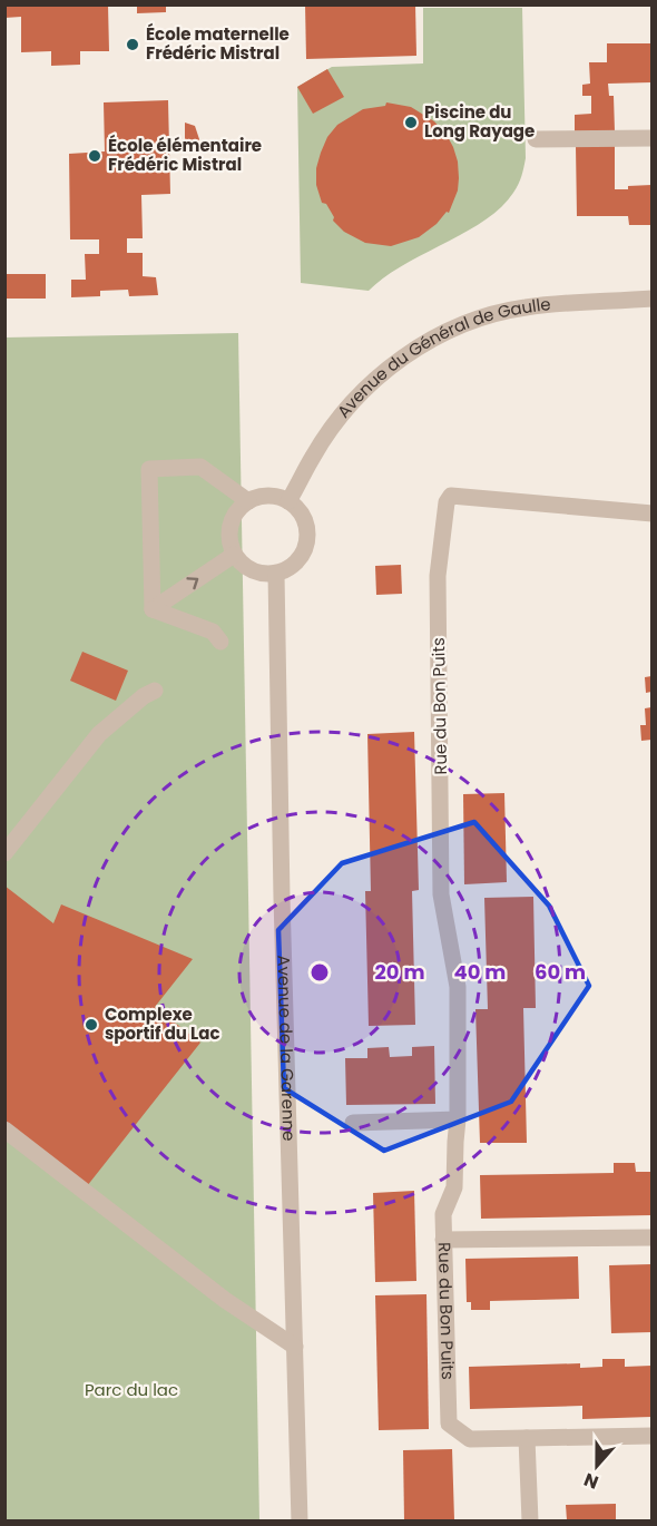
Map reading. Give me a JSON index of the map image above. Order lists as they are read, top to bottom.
{
  "streets": {
    "street": ["Avenue du Général de Gaulle", "Rue du Bon Puits", "Avenue de la Garenne"]
  },
  "crossings": [
    ["Avenue du Général de Gaulle", "Avenue de la Garenne"]
  ],
  "parks": ["Parc du lac"],
  "places": [
    "École maternelle Frédéric Mistral",
    "Piscine du Long Rayage",
    "École élémentaire Frédéric Mistral",
    "Complexe sportif du Lac"
  ],
  "north": "bottom",
  "rings": ["20 m", "40 m", "60 m"]
}
